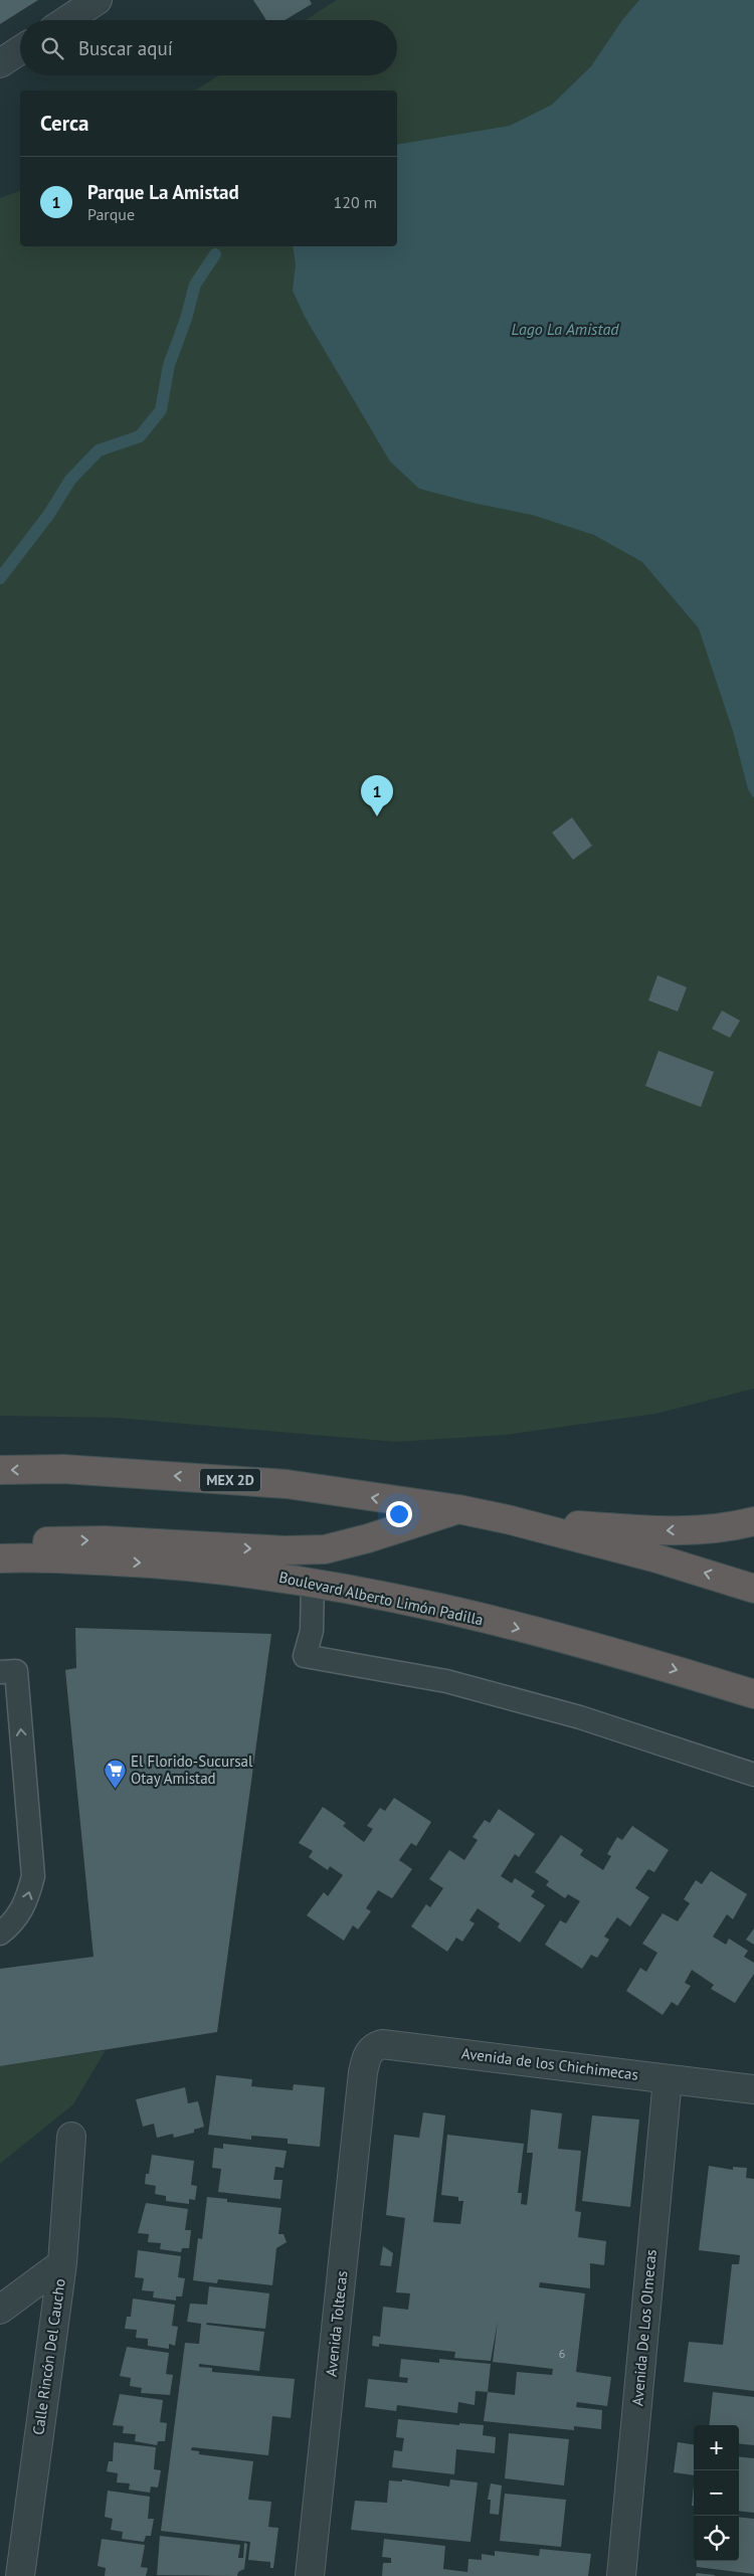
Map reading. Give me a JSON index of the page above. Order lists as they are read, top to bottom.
{
  "streets": {
    "highway": ["MEX 2D", "Boulevard Alberto Limón Padilla"],
    "street": [
      "Avenida de los Chichimecas",
      "Avenida Toltecas",
      "Avenida De Los Olmecas",
      "Calle Rincón Del Caucho"
    ]
  },
  "crossings": [
    ["Avenida de los Chichimecas", "Avenida Toltecas"],
    ["Avenida de los Chichimecas", "Avenida De Los Olmecas"]
  ],
  "water": ["Lago La Amistad"],
  "places": {
    "supermarket": ["El Florido-Sucursal Otay Amistad"]
  },
  "house_numbers": ["6"],
  "page": {
    "search": "Buscar aquí",
    "heading": "Cerca",
    "list": [
      {
        "mark": "1",
        "name": "Parque La Amistad",
        "note": "Parque",
        "value": "120 m"
      }
    ],
    "pins": "1",
    "map_buttons": ["+", "−"]
  }
}
